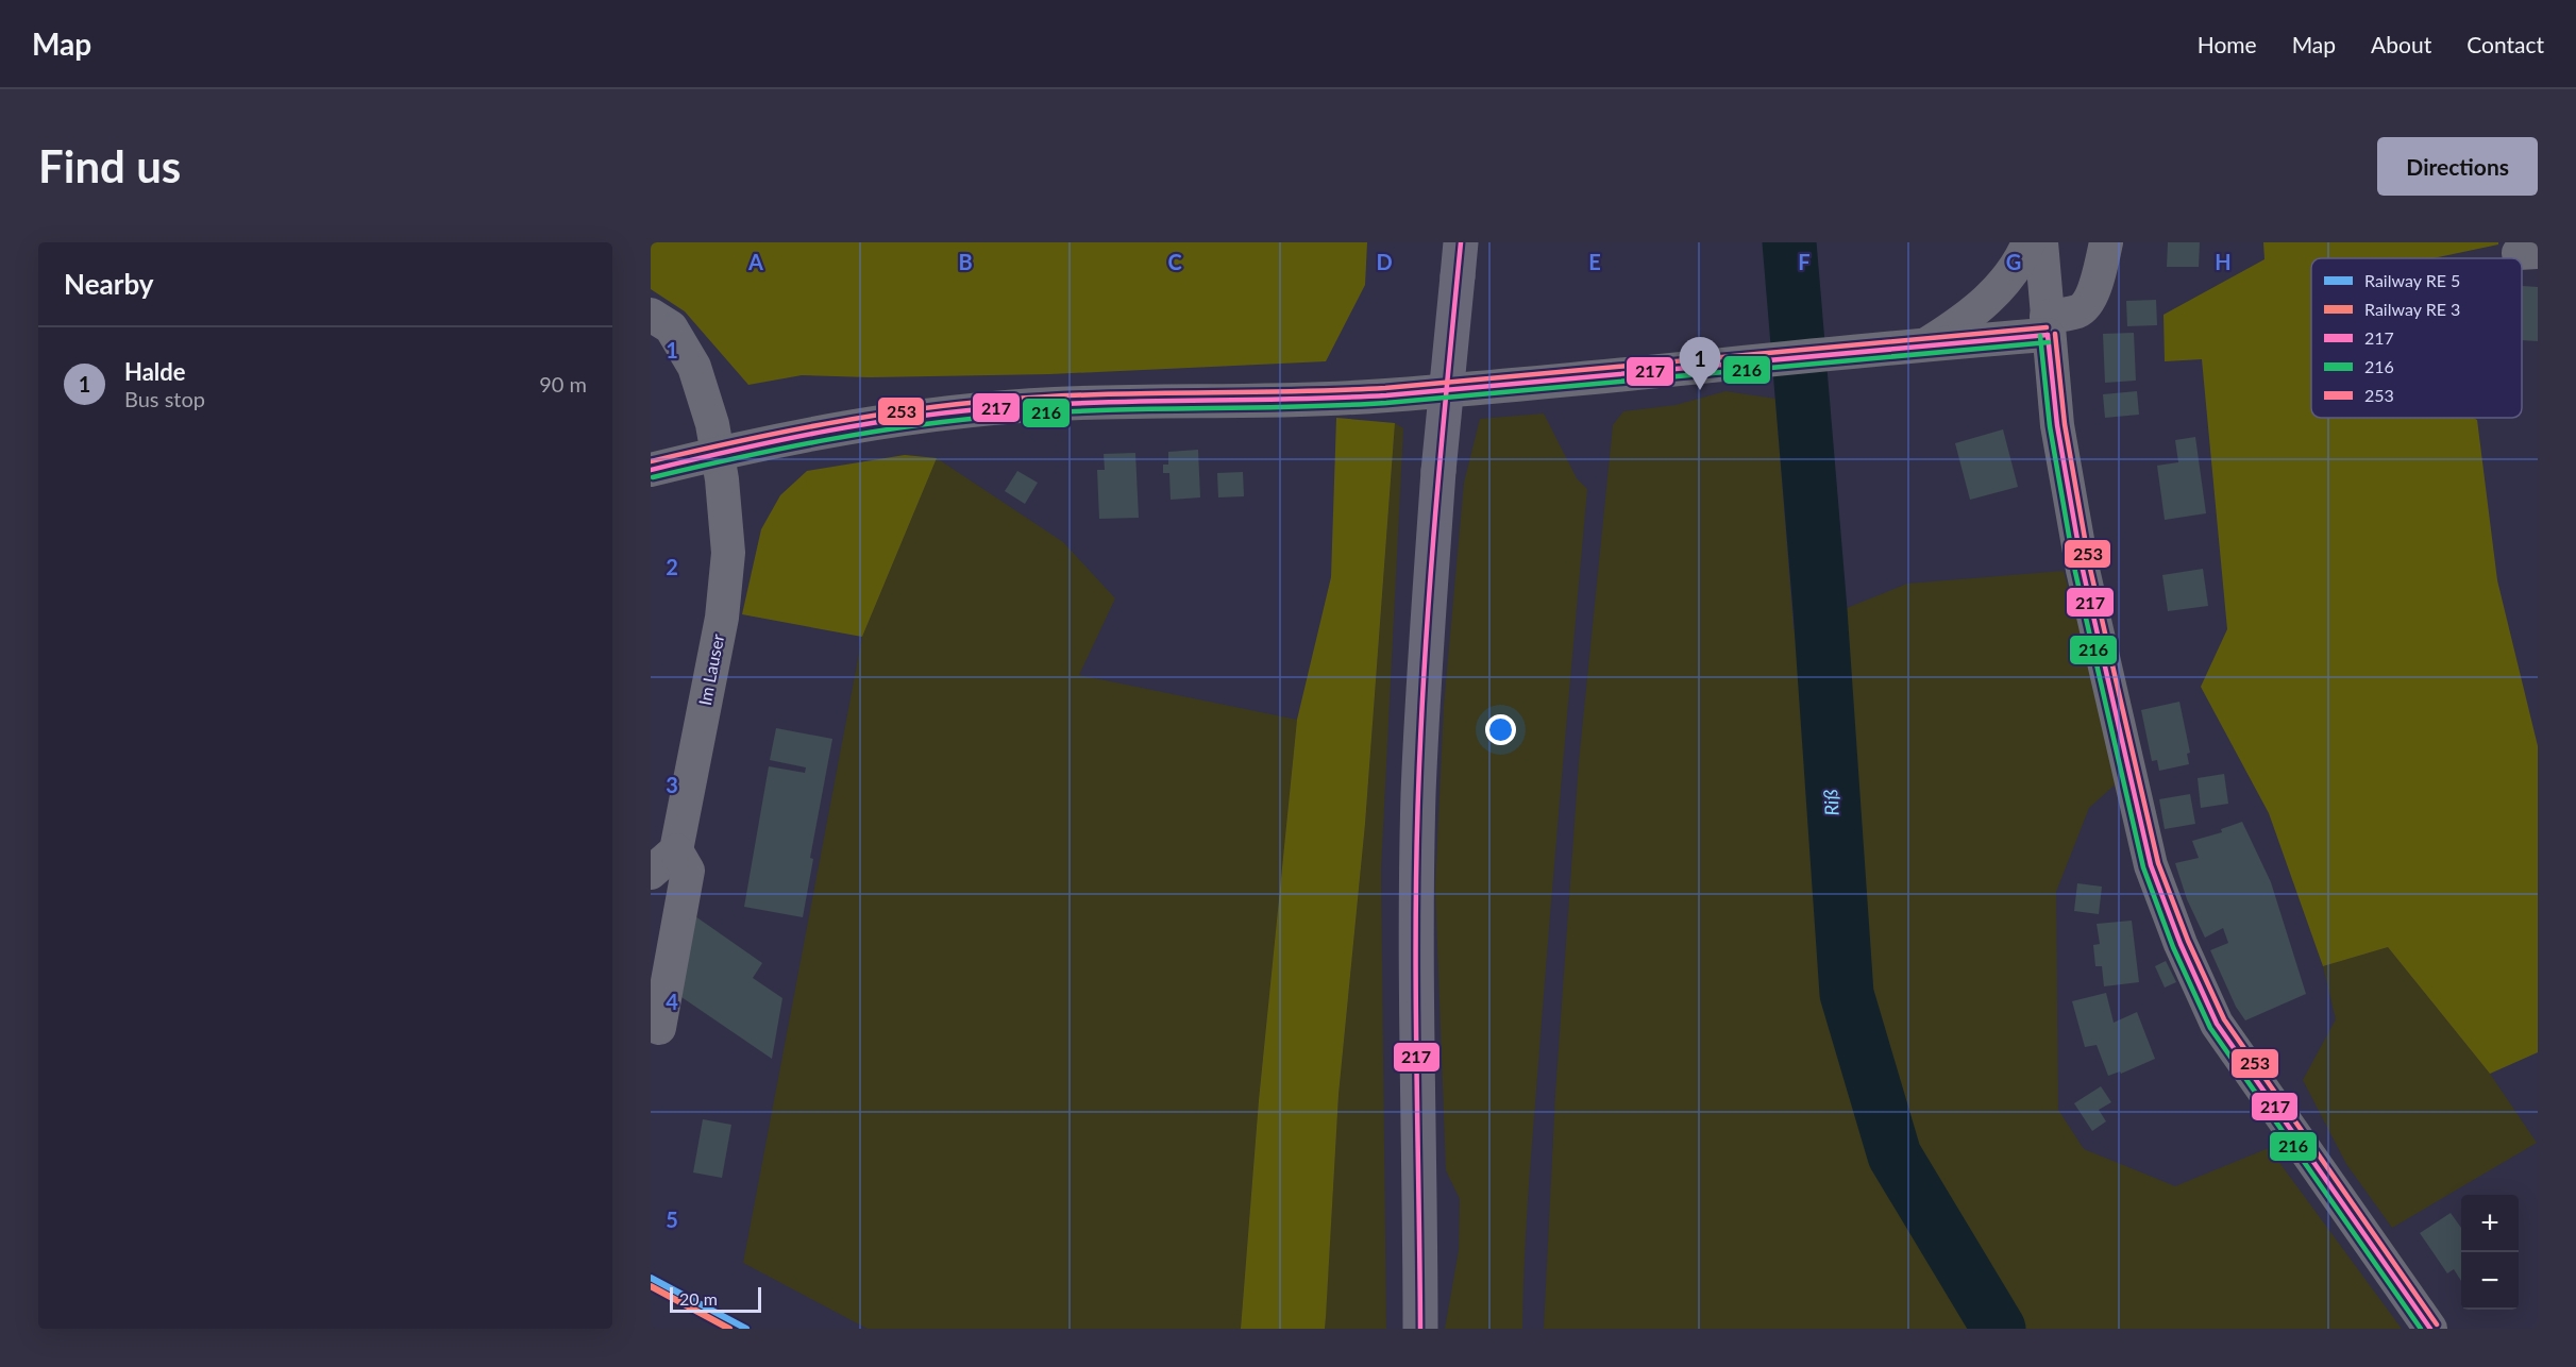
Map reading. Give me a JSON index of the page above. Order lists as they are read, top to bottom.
{
  "streets": {
    "street": ["Im Lauser"]
  },
  "water": ["Riß"],
  "lines": ["transit line 217", "transit line 253", "transit line 216"],
  "legend": [
    "Railway RE 5",
    "Railway RE 3",
    "217",
    "216",
    "253"
  ],
  "scale_bar": "20 m",
  "page": {
    "header": "Map",
    "nav": [
      "Home",
      "Map",
      "About",
      "Contact"
    ],
    "buttons": "Directions",
    "title": "Find us",
    "heading": "Nearby",
    "list": [
      {
        "mark": "1",
        "name": "Halde",
        "note": "Bus stop",
        "value": "90 m"
      }
    ],
    "pins": "1",
    "map_buttons": ["+", "−"],
    "scale": "20 m"
  },
  "grid": {
    "columns": [
      "A",
      "B",
      "C",
      "D",
      "E",
      "F",
      "G",
      "H"
    ],
    "rows": [
      "1",
      "2",
      "3",
      "4",
      "5"
    ]
  }
}
